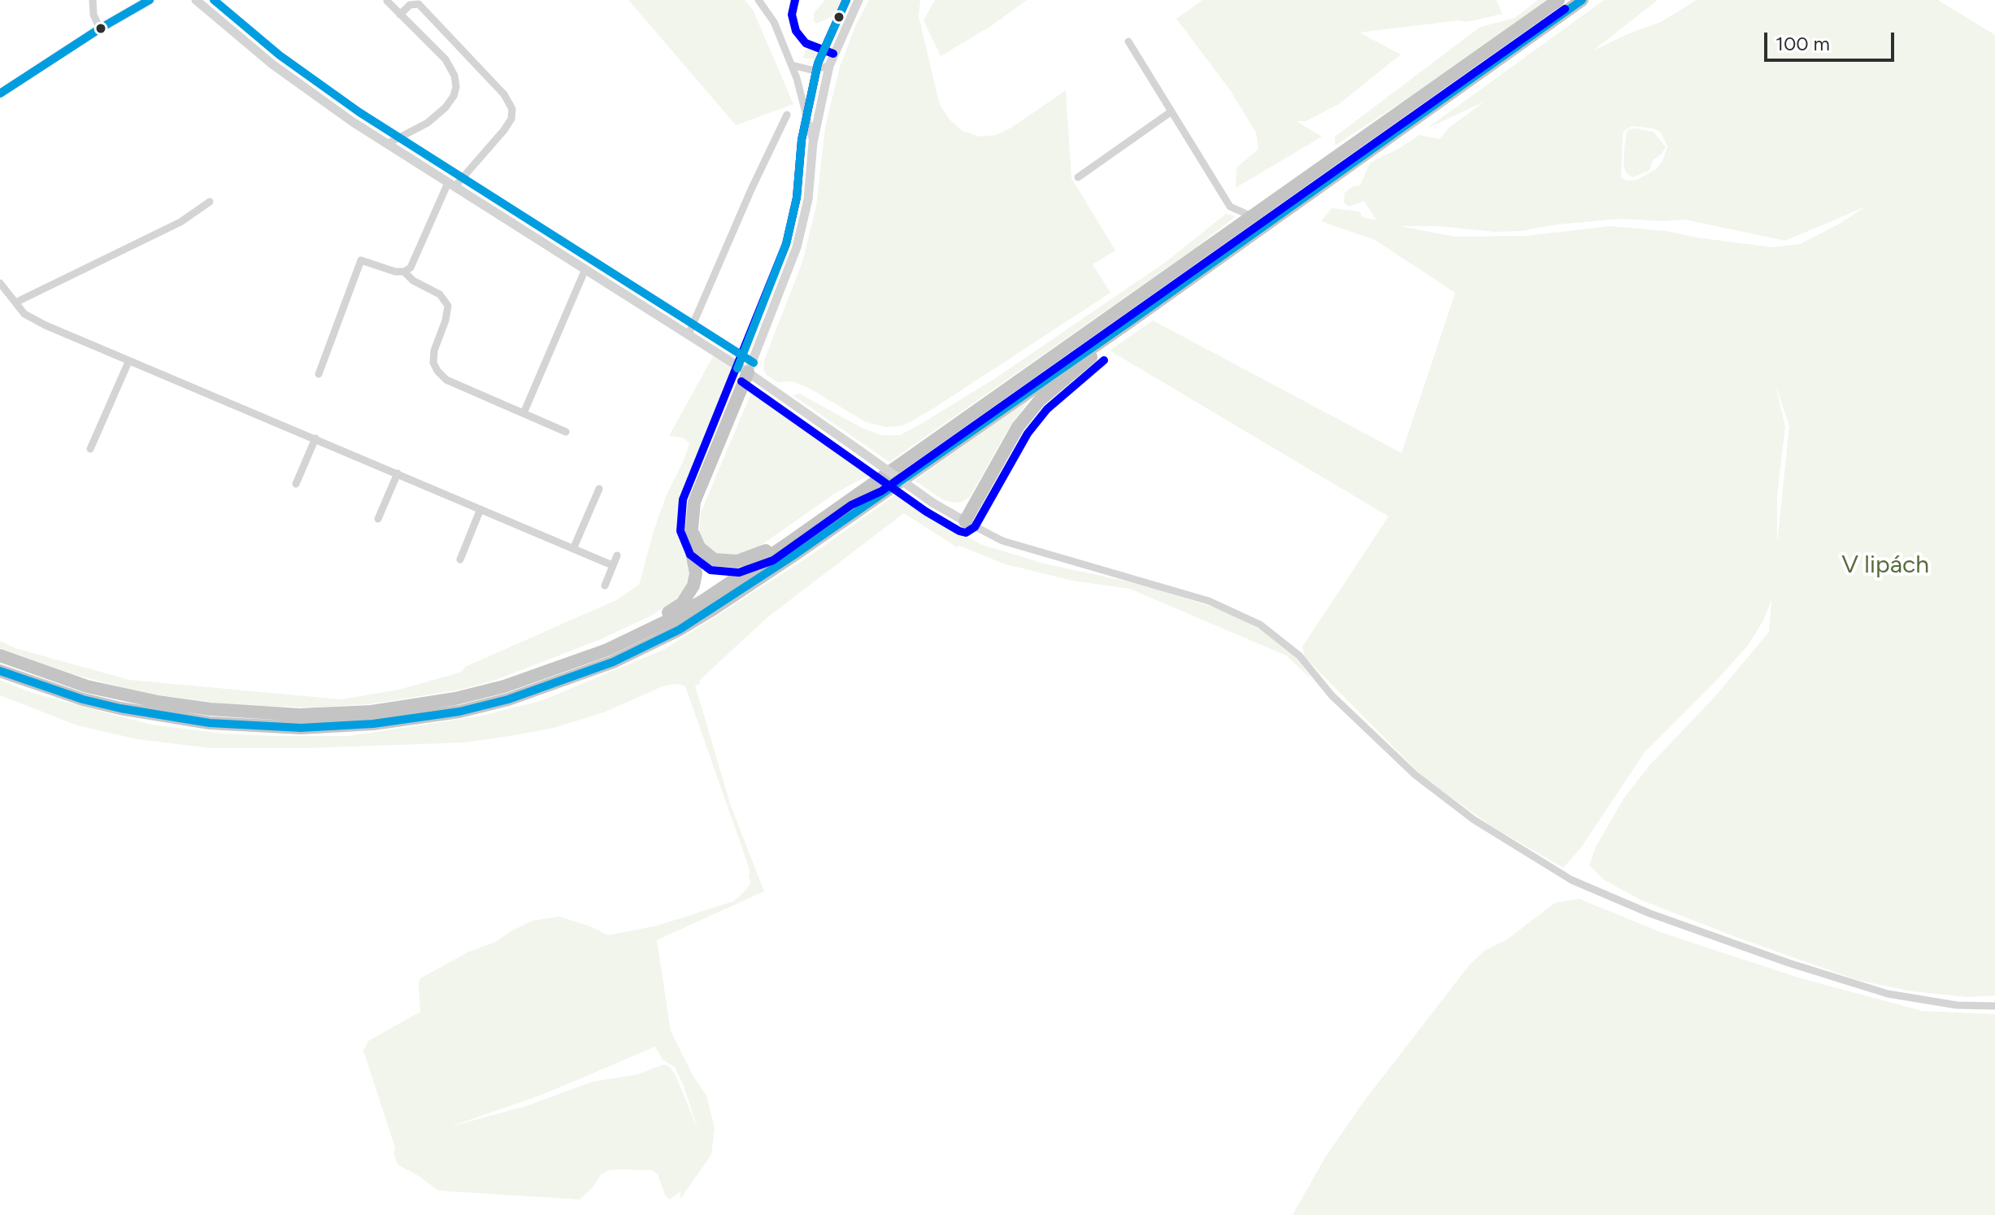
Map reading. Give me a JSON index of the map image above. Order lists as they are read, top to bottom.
{
  "parks": ["V lipách"],
  "scale_bar": "100 m"
}
